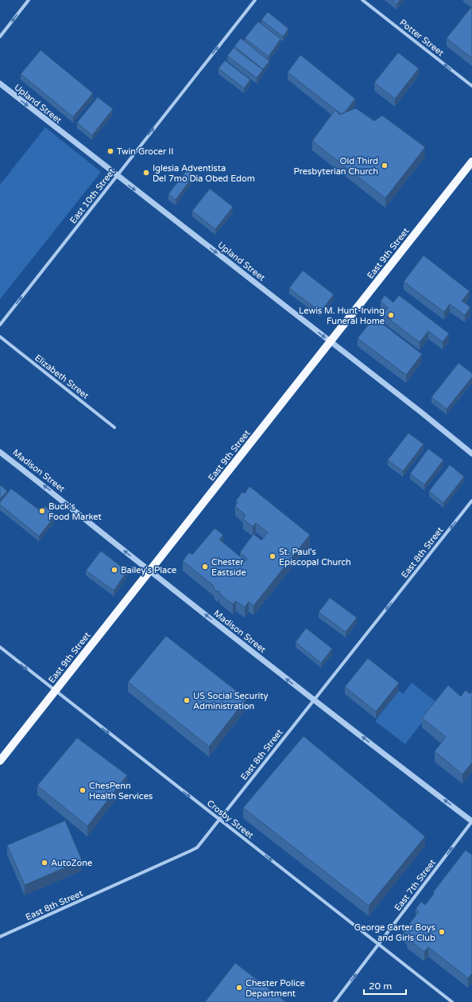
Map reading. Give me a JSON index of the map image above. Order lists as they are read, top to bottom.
{
  "streets": {
    "main road": ["East 9th Street"],
    "street": [
      "Potter Street",
      "Upland Street",
      "East 10th Street",
      "Elizabeth Street",
      "Madison Street",
      "East 8th Street",
      "Crosby Street",
      "East 7th Street"
    ]
  },
  "crossings": [
    ["Upland Street", "East 10th Street"],
    ["Upland Street", "East 9th Street"],
    ["East 9th Street", "Madison Street"],
    ["East 9th Street", "Crosby Street"],
    ["Madison Street", "East 8th Street"],
    ["Madison Street", "East 7th Street"],
    ["East 8th Street", "Crosby Street"],
    ["Crosby Street", "East 7th Street"]
  ],
  "one_way": [
    "Potter Street",
    "Upland Street",
    "East 10th Street",
    "Madison Street",
    "East 8th Street",
    "Crosby Street",
    "East 7th Street"
  ],
  "places": [
    "Twin Grocer II",
    "Old Third Presbyterian Church",
    "Iglesia Adventista Del 7mo Dia Obed Edom",
    "Lewis M. Hunt-Irving Funeral Home",
    "Buck's Food Market",
    "St. Paul's Episcopal Church",
    "Chester Eastside",
    "Bailey's Place",
    "US Social Security Administration",
    "ChesPenn Health Services",
    "AutoZone",
    "George Carter Boys and Girls Club",
    "Chester Police Department"
  ],
  "scale_bar": "20 m"
}
